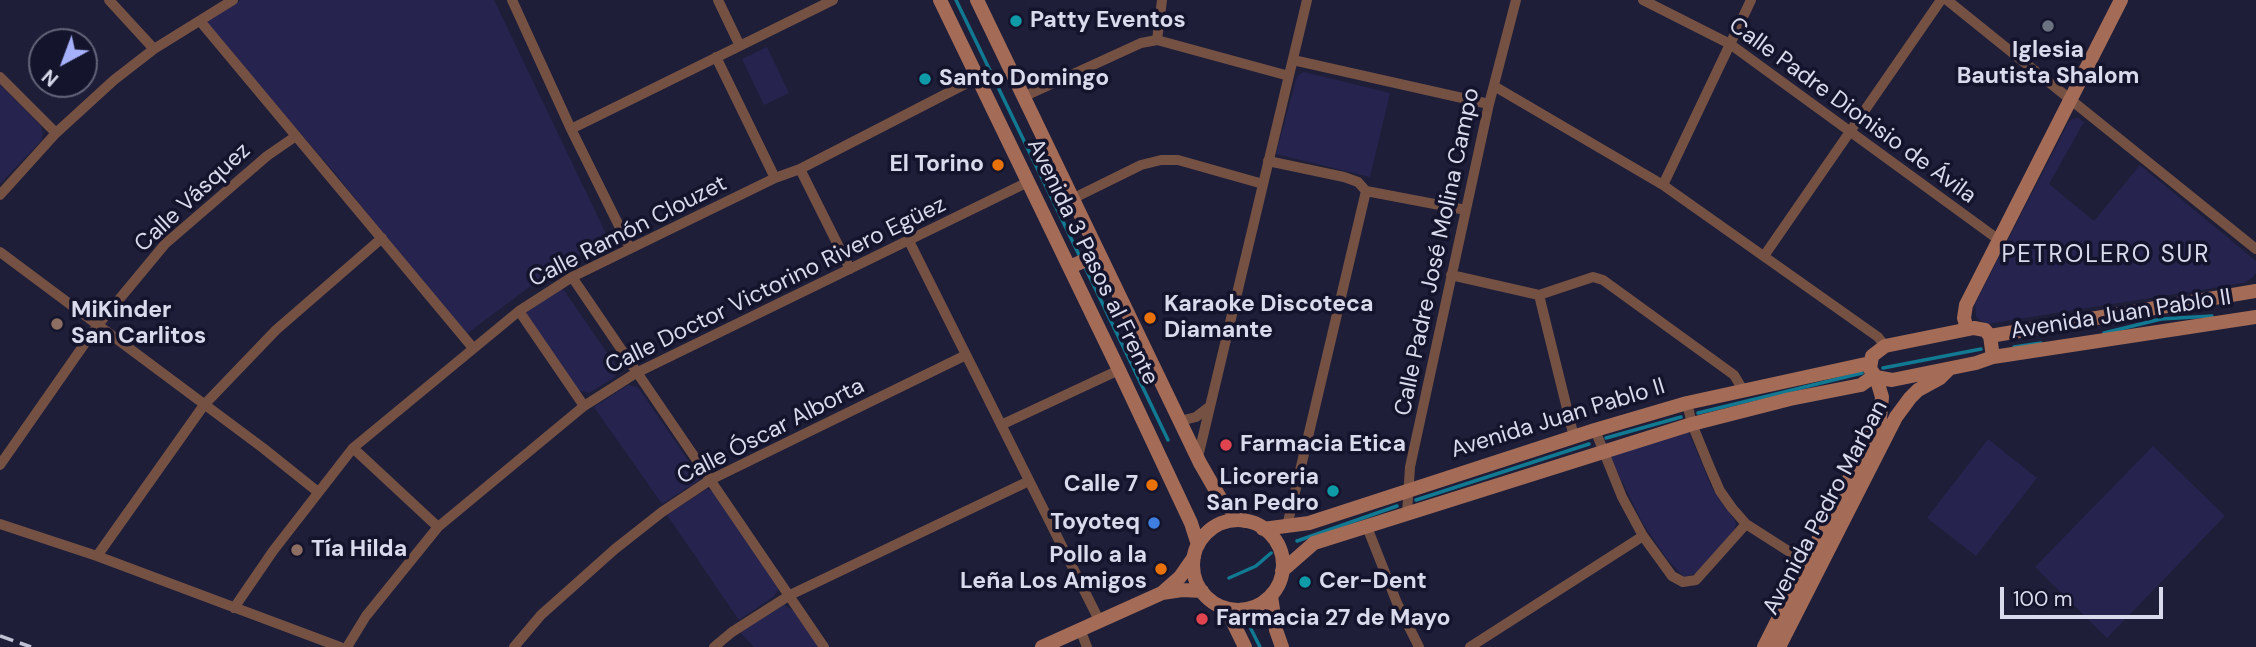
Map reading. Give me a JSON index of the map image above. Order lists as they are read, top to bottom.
{
  "streets": {
    "street": [
      "Calle Padre Dionisio de Ávila",
      "Calle Vásquez",
      "Calle Ramón Clouzet",
      "Calle Padre José Molina Campo",
      "Avenida 3 Pasos al Frente",
      "Calle Doctor Victorino Rivero Egüez",
      "Avenida Juan Pablo II",
      "Calle Óscar Alborta",
      "Avenida Pedro Marban"
    ]
  },
  "crossings": [
    ["Calle Ramón Clouzet", "Avenida 3 Pasos al Frente"],
    ["Calle Padre José Molina Campo", "Avenida Juan Pablo II"],
    ["Avenida 3 Pasos al Frente", "Calle Doctor Victorino Rivero Egüez"],
    ["Avenida 3 Pasos al Frente", "Avenida Juan Pablo II"],
    ["Avenida Juan Pablo II", "Avenida Pedro Marban"]
  ],
  "districts": ["PETROLERO SUR"],
  "places": [
    "Patty Eventos",
    "Iglesia Bautista Shalom",
    "Santo Domingo",
    "El Torino",
    "Karaoke Discoteca Diamante",
    "MiKinder San Carlitos",
    "Farmacia Etica",
    "Calle 7",
    "Licoreria San Pedro",
    "Toyoteq",
    "Tía Hilda",
    "Pollo a la Leña Los Amigos",
    "Cer-Dent",
    "Farmacia 27 de Mayo"
  ],
  "scale_bar": "100 m",
  "north": "bottom left"
}
